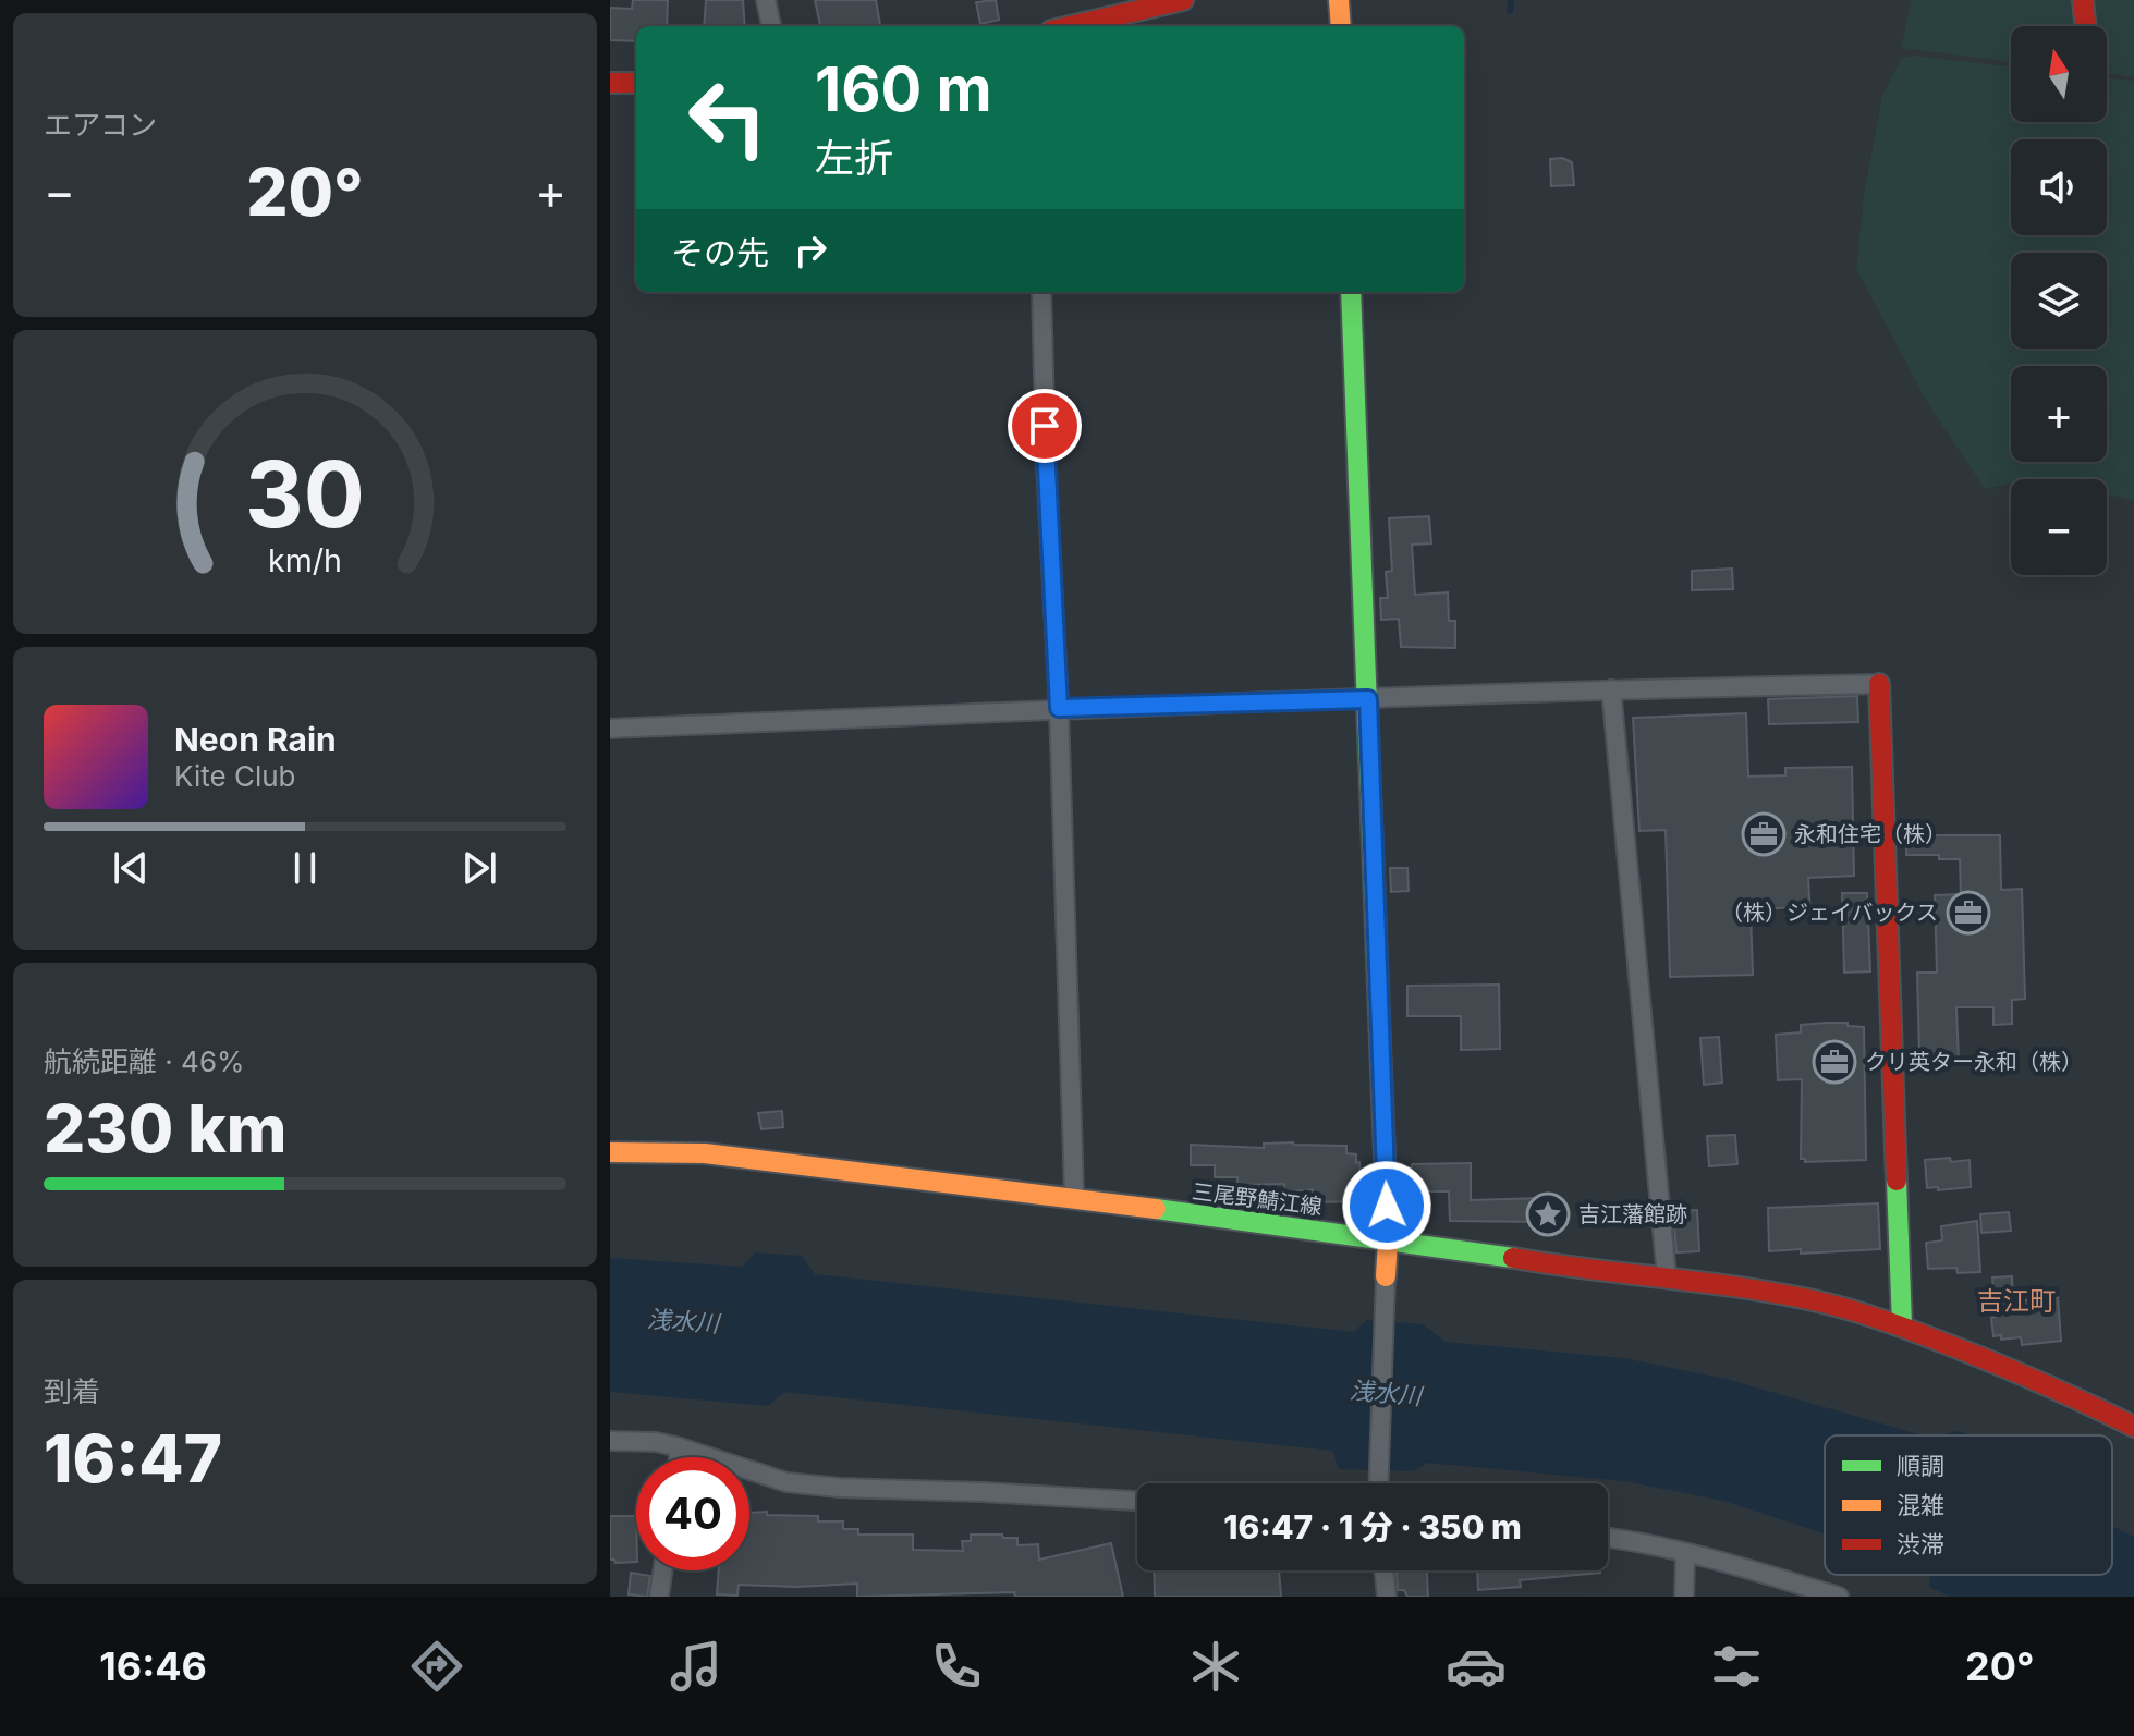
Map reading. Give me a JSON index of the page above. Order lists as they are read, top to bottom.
{
  "streets": {
    "street": ["三尾野鯖江線"]
  },
  "districts": ["吉江町"],
  "water": ["浅水川"],
  "places": {
    "office": ["永和住宅（株）", "（株）ジェイバックス", "クリ英ター永和（株）"],
    "place": ["吉江藩館跡"]
  },
  "legend": ["順調", "混雑", "渋滞"],
  "north": "top",
  "page": {
    "tile": [
      "エアコン",
      ["航続距離 · 46%", "230 km"],
      ["到着", "16:47"]
    ],
    "map_buttons": ["+", "−"],
    "turn": ["160 m", "左折"],
    "heat": ["−", "20°", "+"],
    "then": "その先",
    "song": ["Neon Rain", "Kite Club"],
    "limit": "40",
    "trip": "16:47 · 1 分 · 350 m",
    "tabs": ["16:46", "20°"],
    "gauge": ["30", "km/h"]
  }
}
